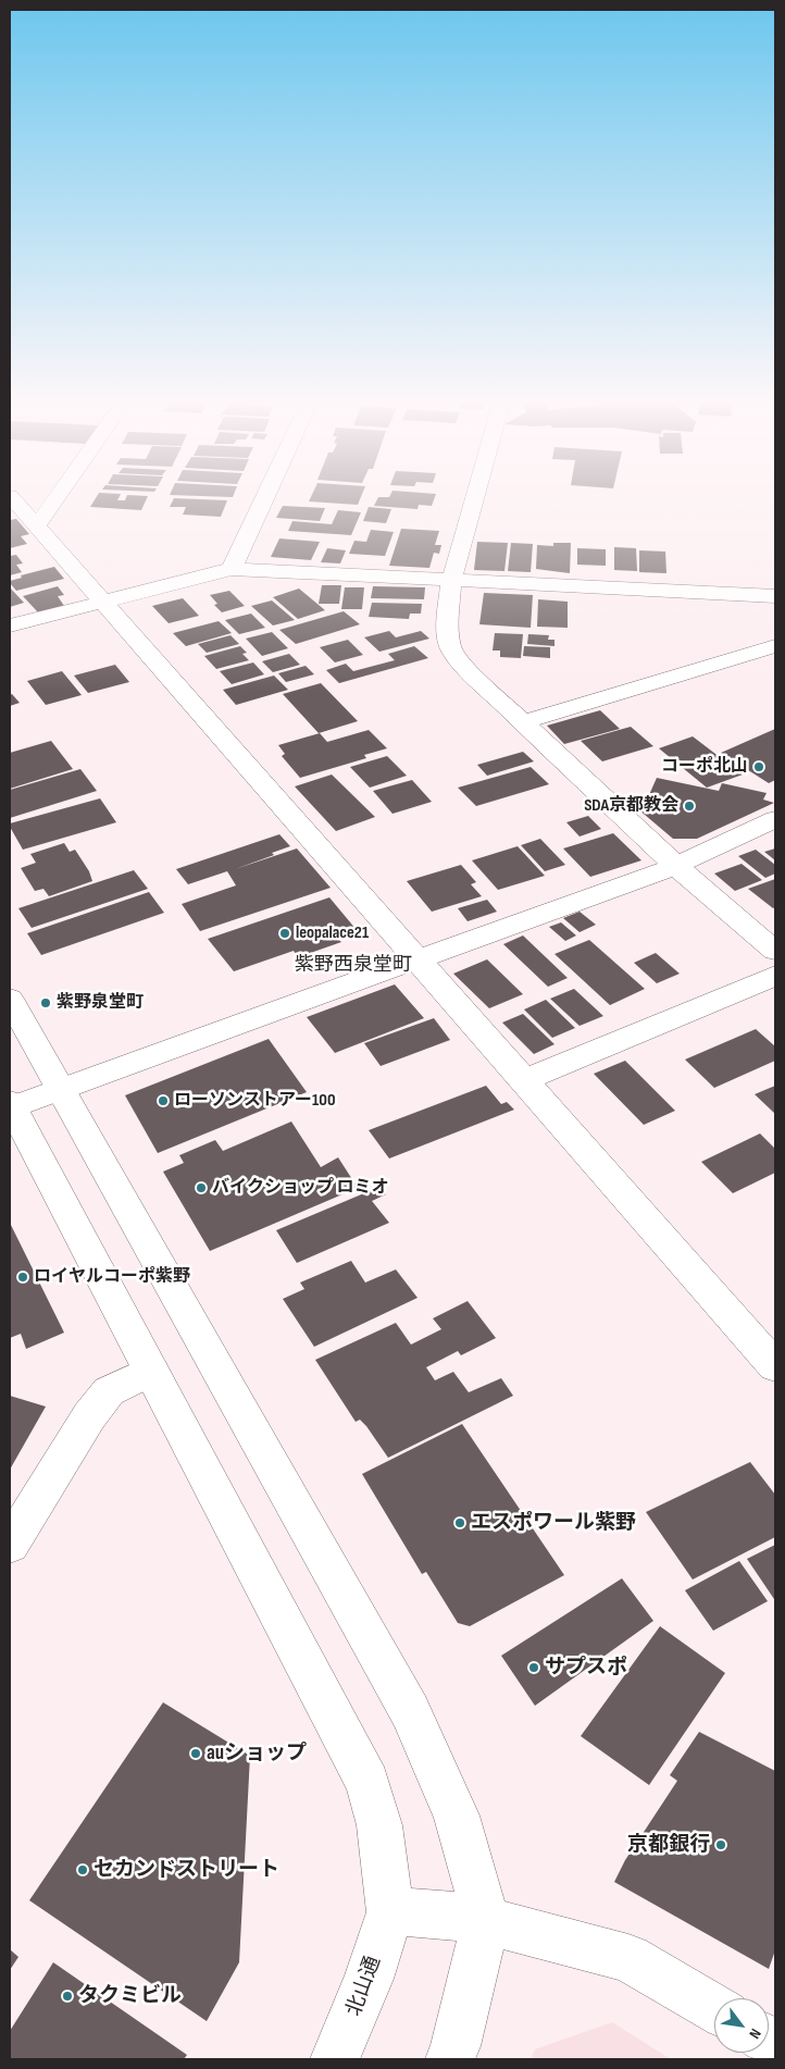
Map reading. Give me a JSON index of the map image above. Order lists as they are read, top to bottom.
{
  "streets": {
    "street": ["北山通"]
  },
  "districts": ["紫野西泉堂町"],
  "places": [
    "コーポ北山",
    "SDA京都教会",
    "leopalace21",
    "紫野泉堂町",
    "ローソンストアー100",
    "バイクショップ ロミオ",
    "ロイヤルコーポ紫野",
    "エスポワール紫野",
    "サプスポ",
    "auショップ",
    "京都銀行",
    "セカンドストリート",
    "タクミビル"
  ],
  "north": "bottom right"
}
